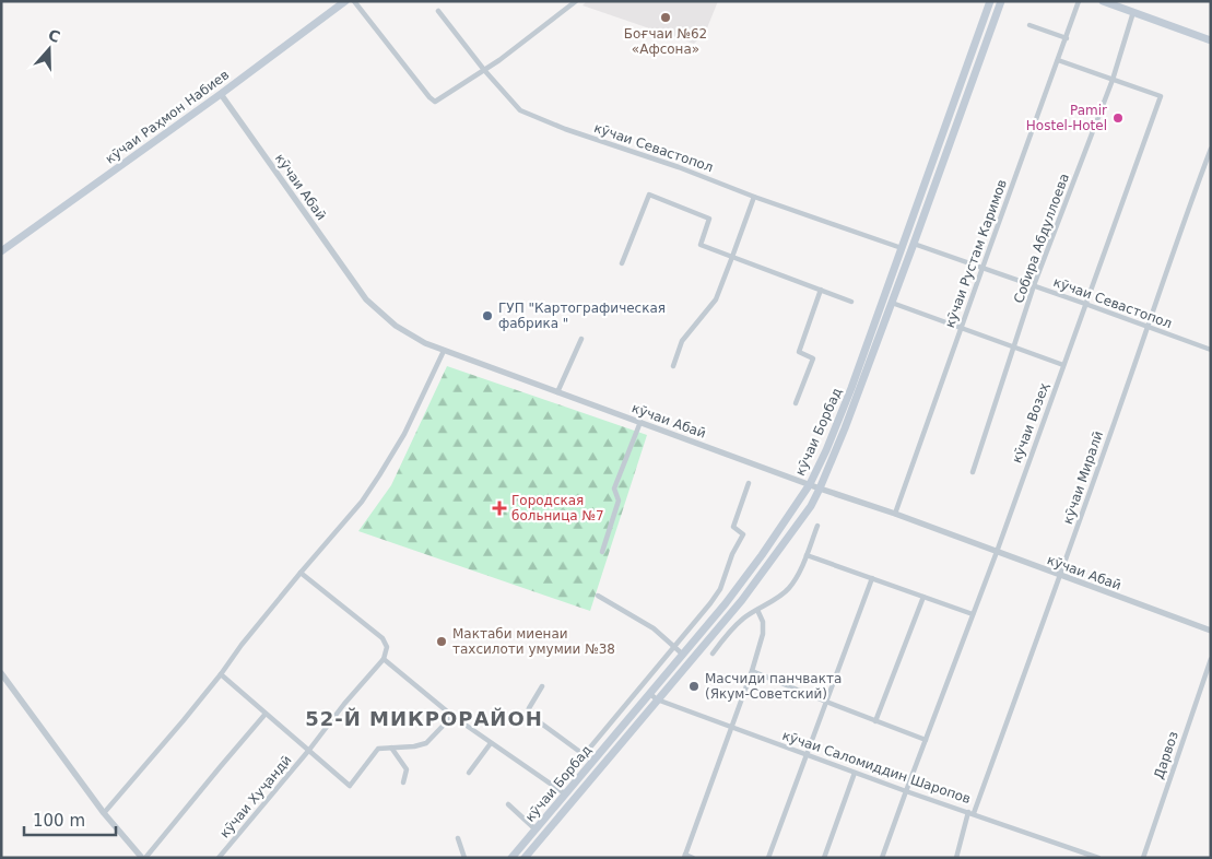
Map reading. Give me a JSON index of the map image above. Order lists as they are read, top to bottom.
{
  "streets": {
    "main road": ["кӯчаи Раҳмон Набиев", "кӯчаи Борбад"],
    "street": [
      "кӯчаи Севастопол",
      "кӯчаи Абаӣ",
      "Собира Абдуллоева",
      "кӯчаи Рустам Каримов",
      "кӯчаи Возеҳ",
      "кӯчаи Миралӣ",
      "Дарвоз",
      "кӯчаи Саломиддин Шаропов",
      "кӯчаи Хуҷандӣ"
    ]
  },
  "crossings": [
    ["кӯчаи Раҳмон Набиев", "кӯчаи Абаӣ"],
    ["кӯчаи Севастопол", "Собира Абдуллоева"],
    ["кӯчаи Севастопол", "кӯчаи Рустам Каримов"],
    ["кӯчаи Севастопол", "кӯчаи Возеҳ"],
    ["кӯчаи Севастопол", "кӯчаи Борбад"],
    ["кӯчаи Севастопол", "кӯчаи Миралӣ"],
    ["кӯчаи Абаӣ", "кӯчаи Рустам Каримов"],
    ["кӯчаи Абаӣ", "кӯчаи Возеҳ"],
    ["кӯчаи Абаӣ", "кӯчаи Борбад"],
    ["кӯчаи Абаӣ", "кӯчаи Миралӣ"],
    ["Собира Абдуллоева", "кӯчаи Возеҳ"],
    ["кӯчаи Рустам Каримов", "кӯчаи Возеҳ"],
    ["кӯчаи Возеҳ", "кӯчаи Саломиддин Шаропов"],
    ["кӯчаи Борбад", "кӯчаи Саломиддин Шаропов"],
    ["кӯчаи Миралӣ", "кӯчаи Саломиддин Шаропов"]
  ],
  "districts": ["52-Й МИКРОРАЙОН"],
  "places": {
    "other": [
      "Боғчаи №62 «Афсона»",
      "Pamir Hostel-Hotel",
      "ГУП \"Картографическая фабрика \"",
      "Мактаби миенаи тахсилоти умумии №38",
      "Масчиди панчвакта (Якум-Советский)"
    ],
    "health": ["Городская больница №7"]
  },
  "scale_bar": "100 m",
  "north": "top"
}
